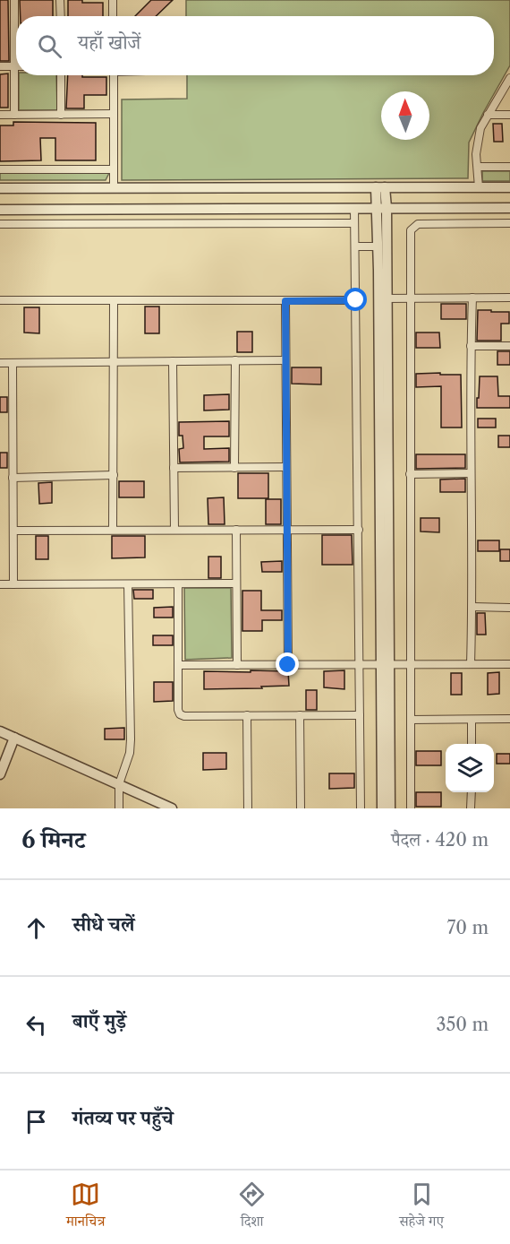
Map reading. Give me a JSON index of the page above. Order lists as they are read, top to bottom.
{
  "north": "top",
  "page": {
    "search": "यहाँ खोजें",
    "heading": ["6 मिनट", "पैदल · 420 m"],
    "list": [
      ["सीधे चलें", "70 m"],
      ["बाएँ मुड़ें", "350 m"],
      "गंतव्य पर पहुँचे"
    ],
    "nav": ["मानचित्र", "दिशा", "सहेजे गए"]
  }
}
